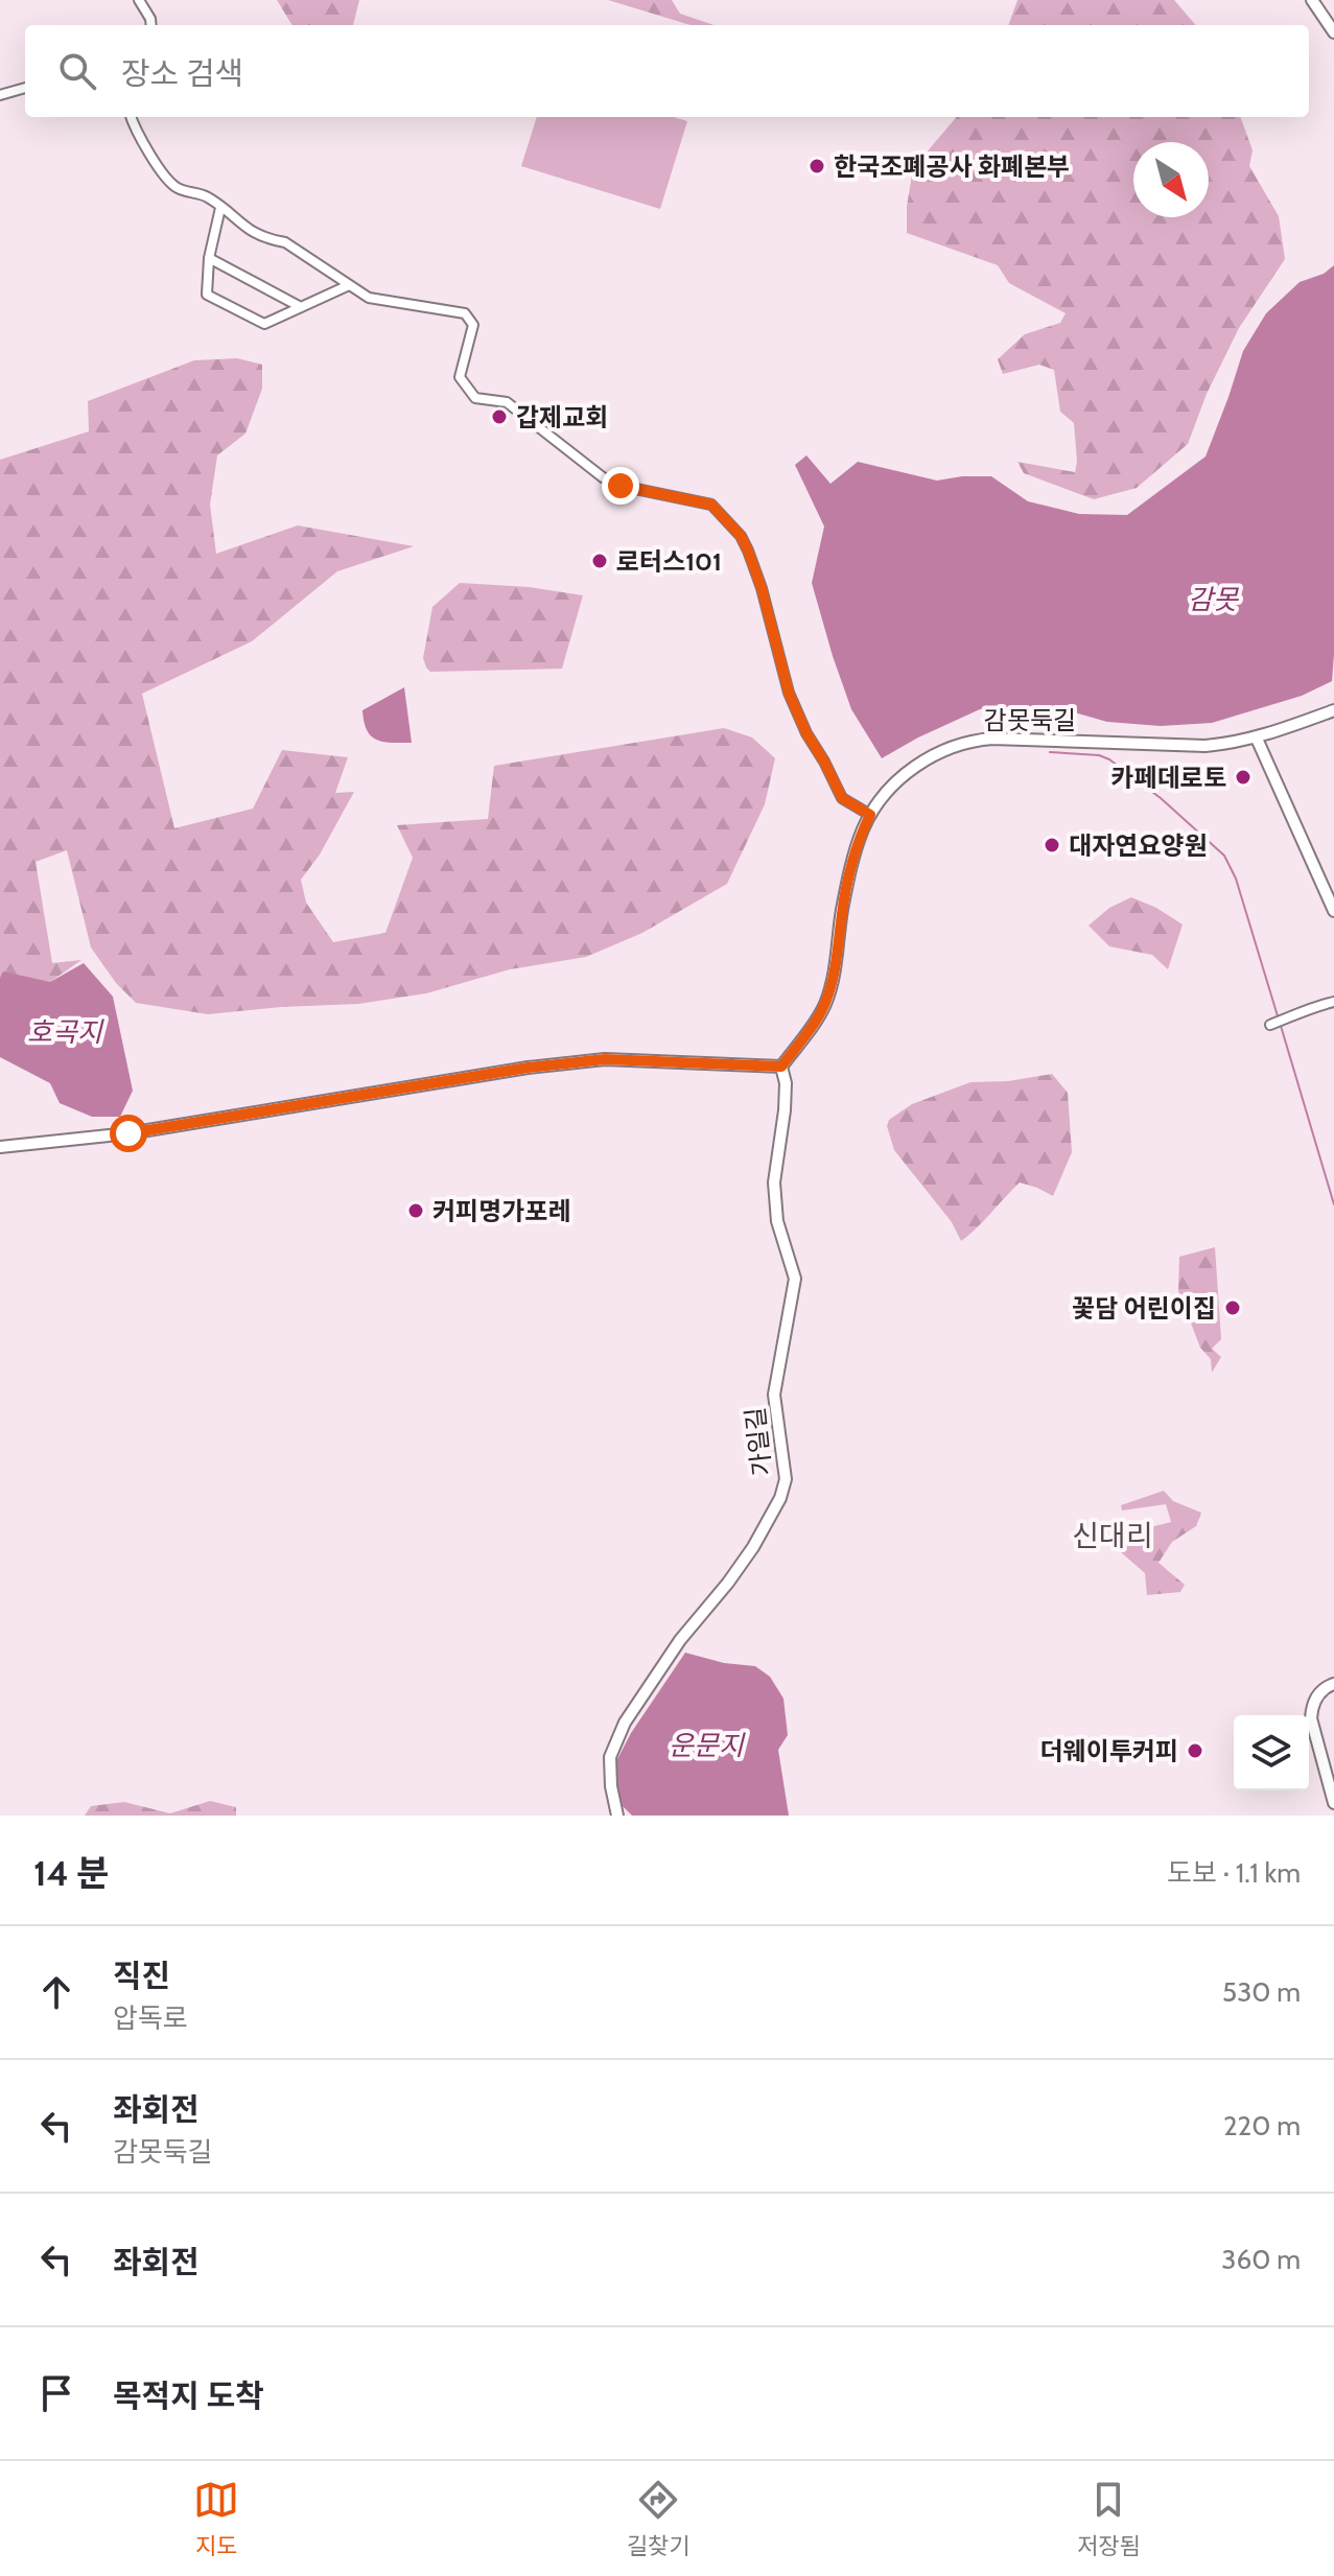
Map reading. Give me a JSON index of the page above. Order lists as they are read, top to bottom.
{
  "streets": {
    "street": ["감못둑길", "가일길"]
  },
  "crossings": [
    ["감못둑길", "가일길"]
  ],
  "districts": ["신대리"],
  "water": ["감못", "호곡지", "운문지"],
  "places": [
    "한국조폐공사 화폐본부",
    "갑제교회",
    "로터스101",
    "카페데로토",
    "대자연요양원",
    "커피명가포레",
    "꽃담 어린이집",
    "더웨이투커피"
  ],
  "north": "bottom right",
  "page": {
    "search": "장소 검색",
    "heading": ["14 분", "도보 · 1.1 km"],
    "list": [
      ["직진", "압독로", "530 m"],
      ["좌회전", "감못둑길", "220 m"],
      ["좌회전", "360 m"],
      "목적지 도착"
    ],
    "nav": ["지도", "길찾기", "저장됨"]
  }
}
